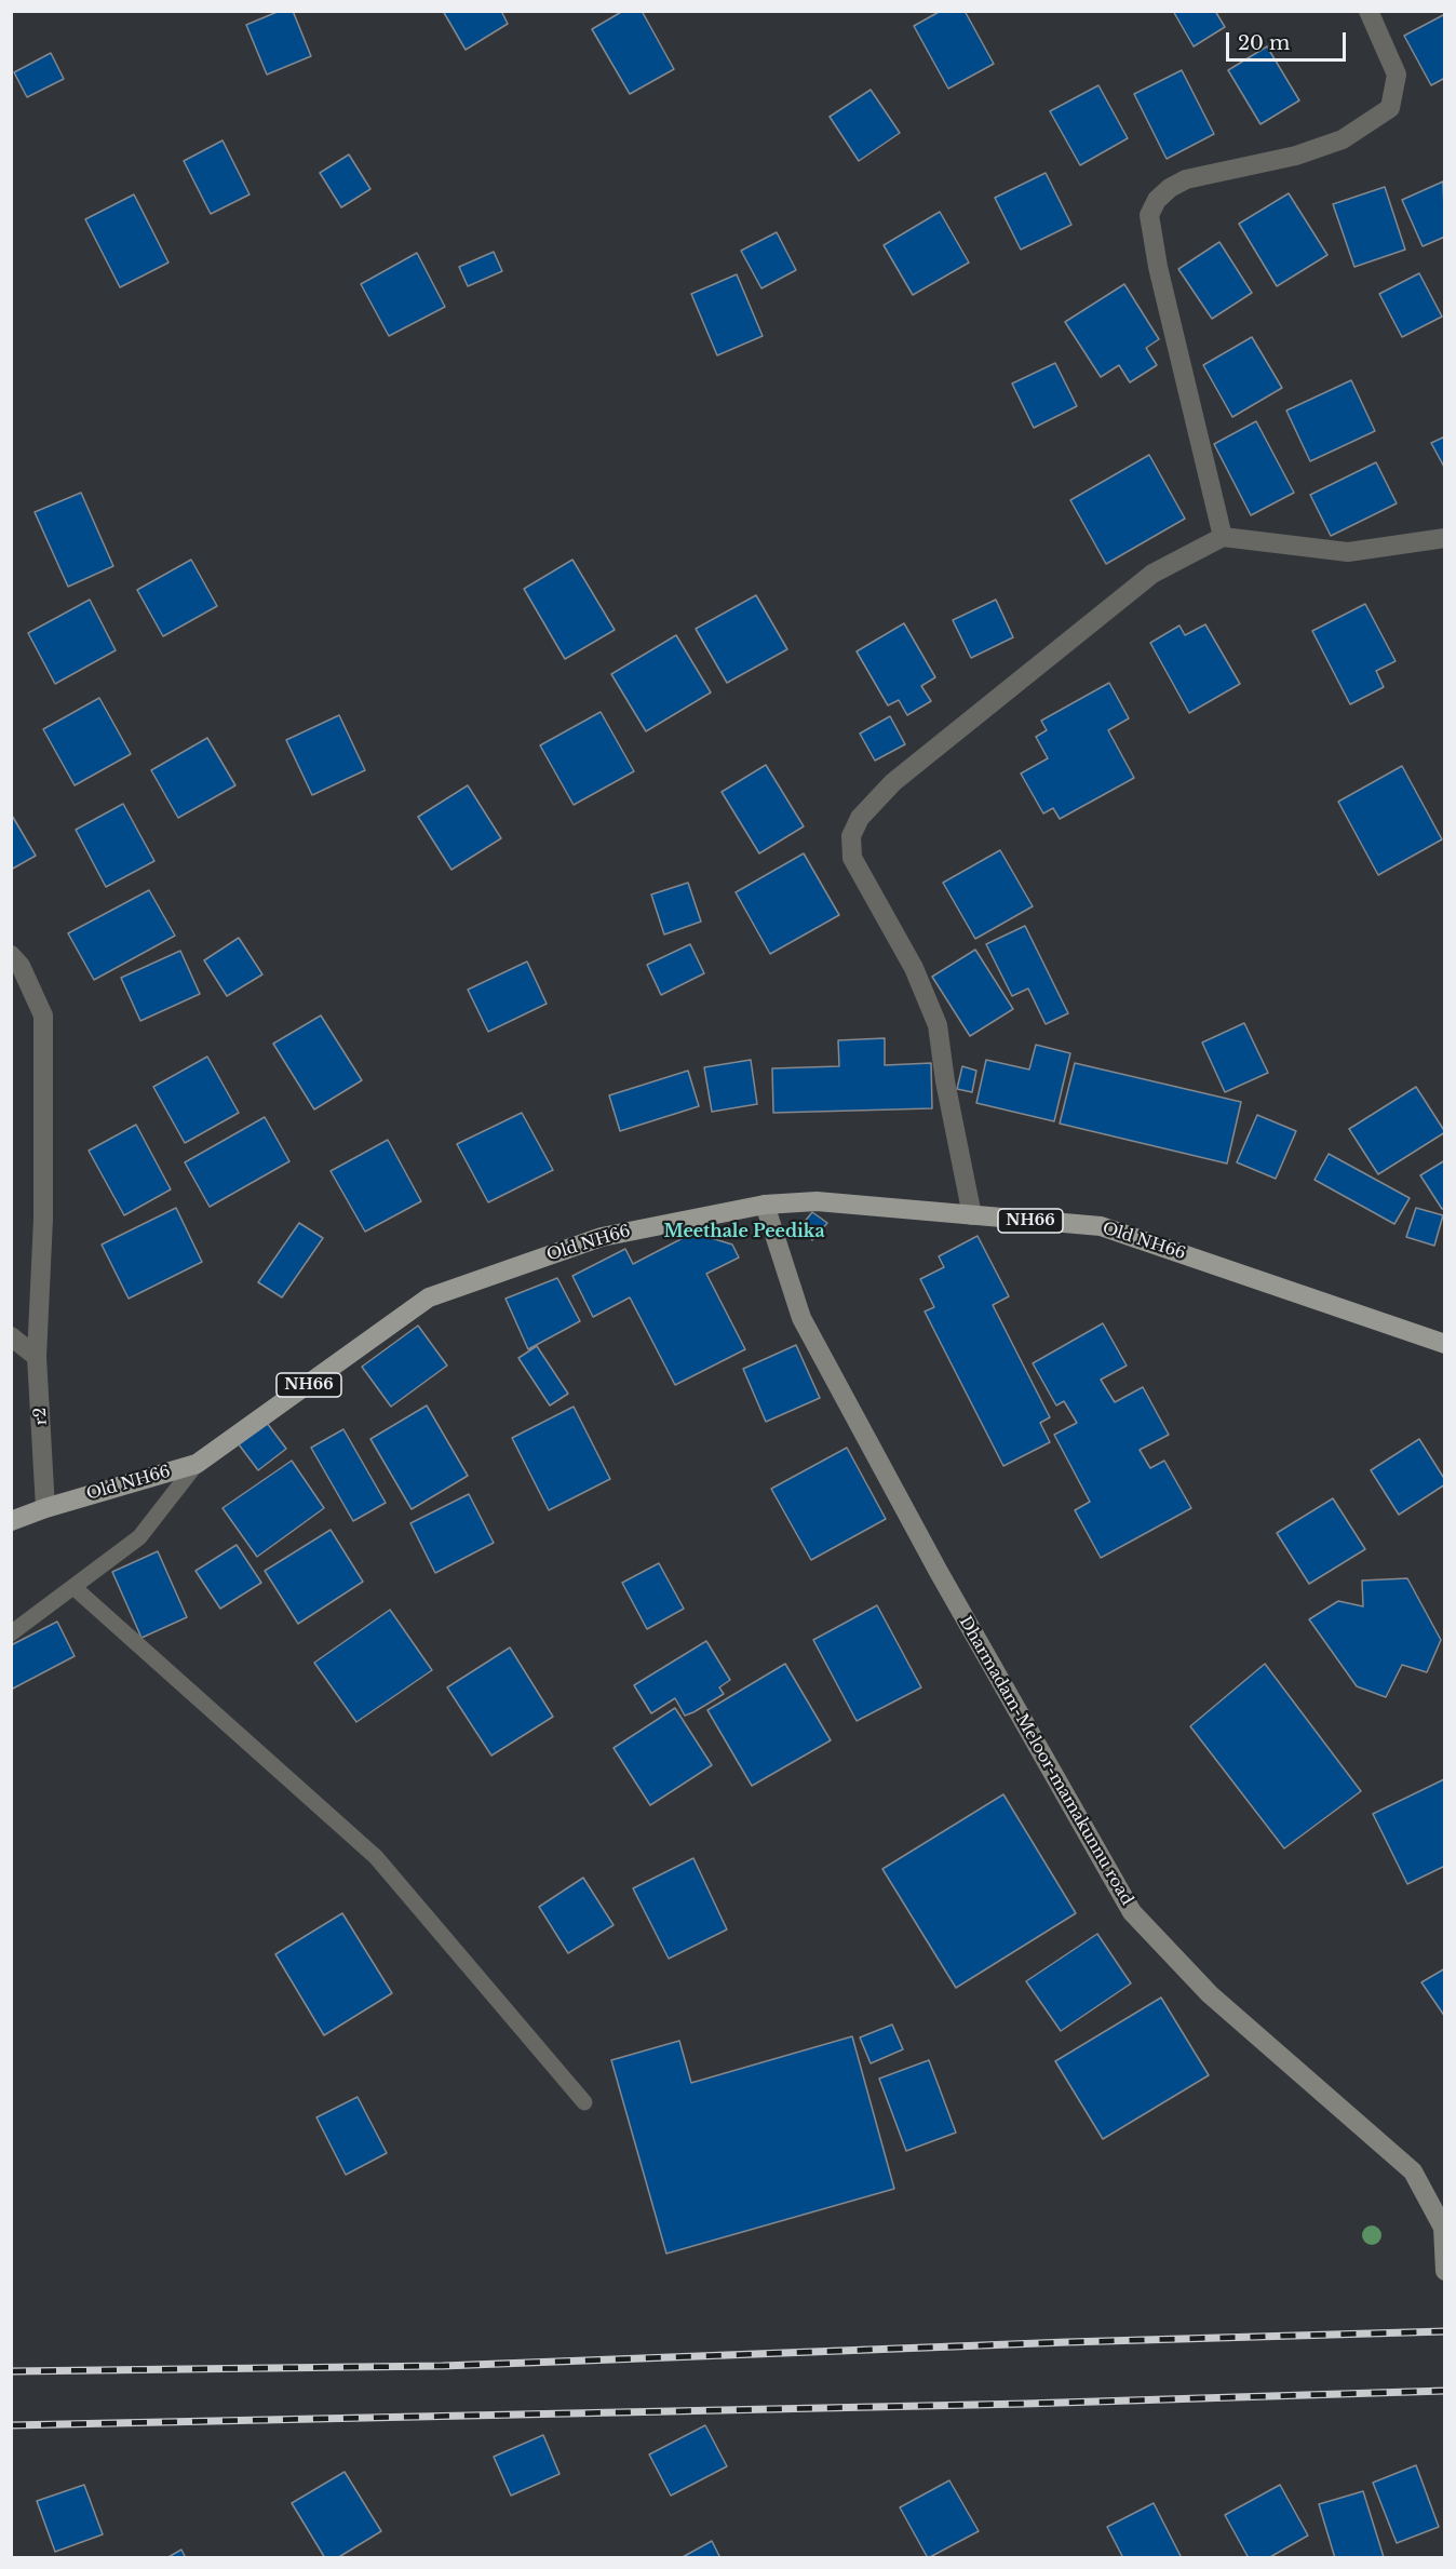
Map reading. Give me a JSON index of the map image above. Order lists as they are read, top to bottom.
{
  "streets": {
    "main road": ["NH66", "Old NH66", "Dharmadam-Meloor-mamakunnu road"],
    "street": ["r2"]
  },
  "crossings": [
    ["Old NH66", "r2"],
    ["Old NH66", "Dharmadam-Meloor-mamakunnu road"]
  ],
  "districts": ["Meethale Peedika"],
  "scale_bar": "20 m"
}
